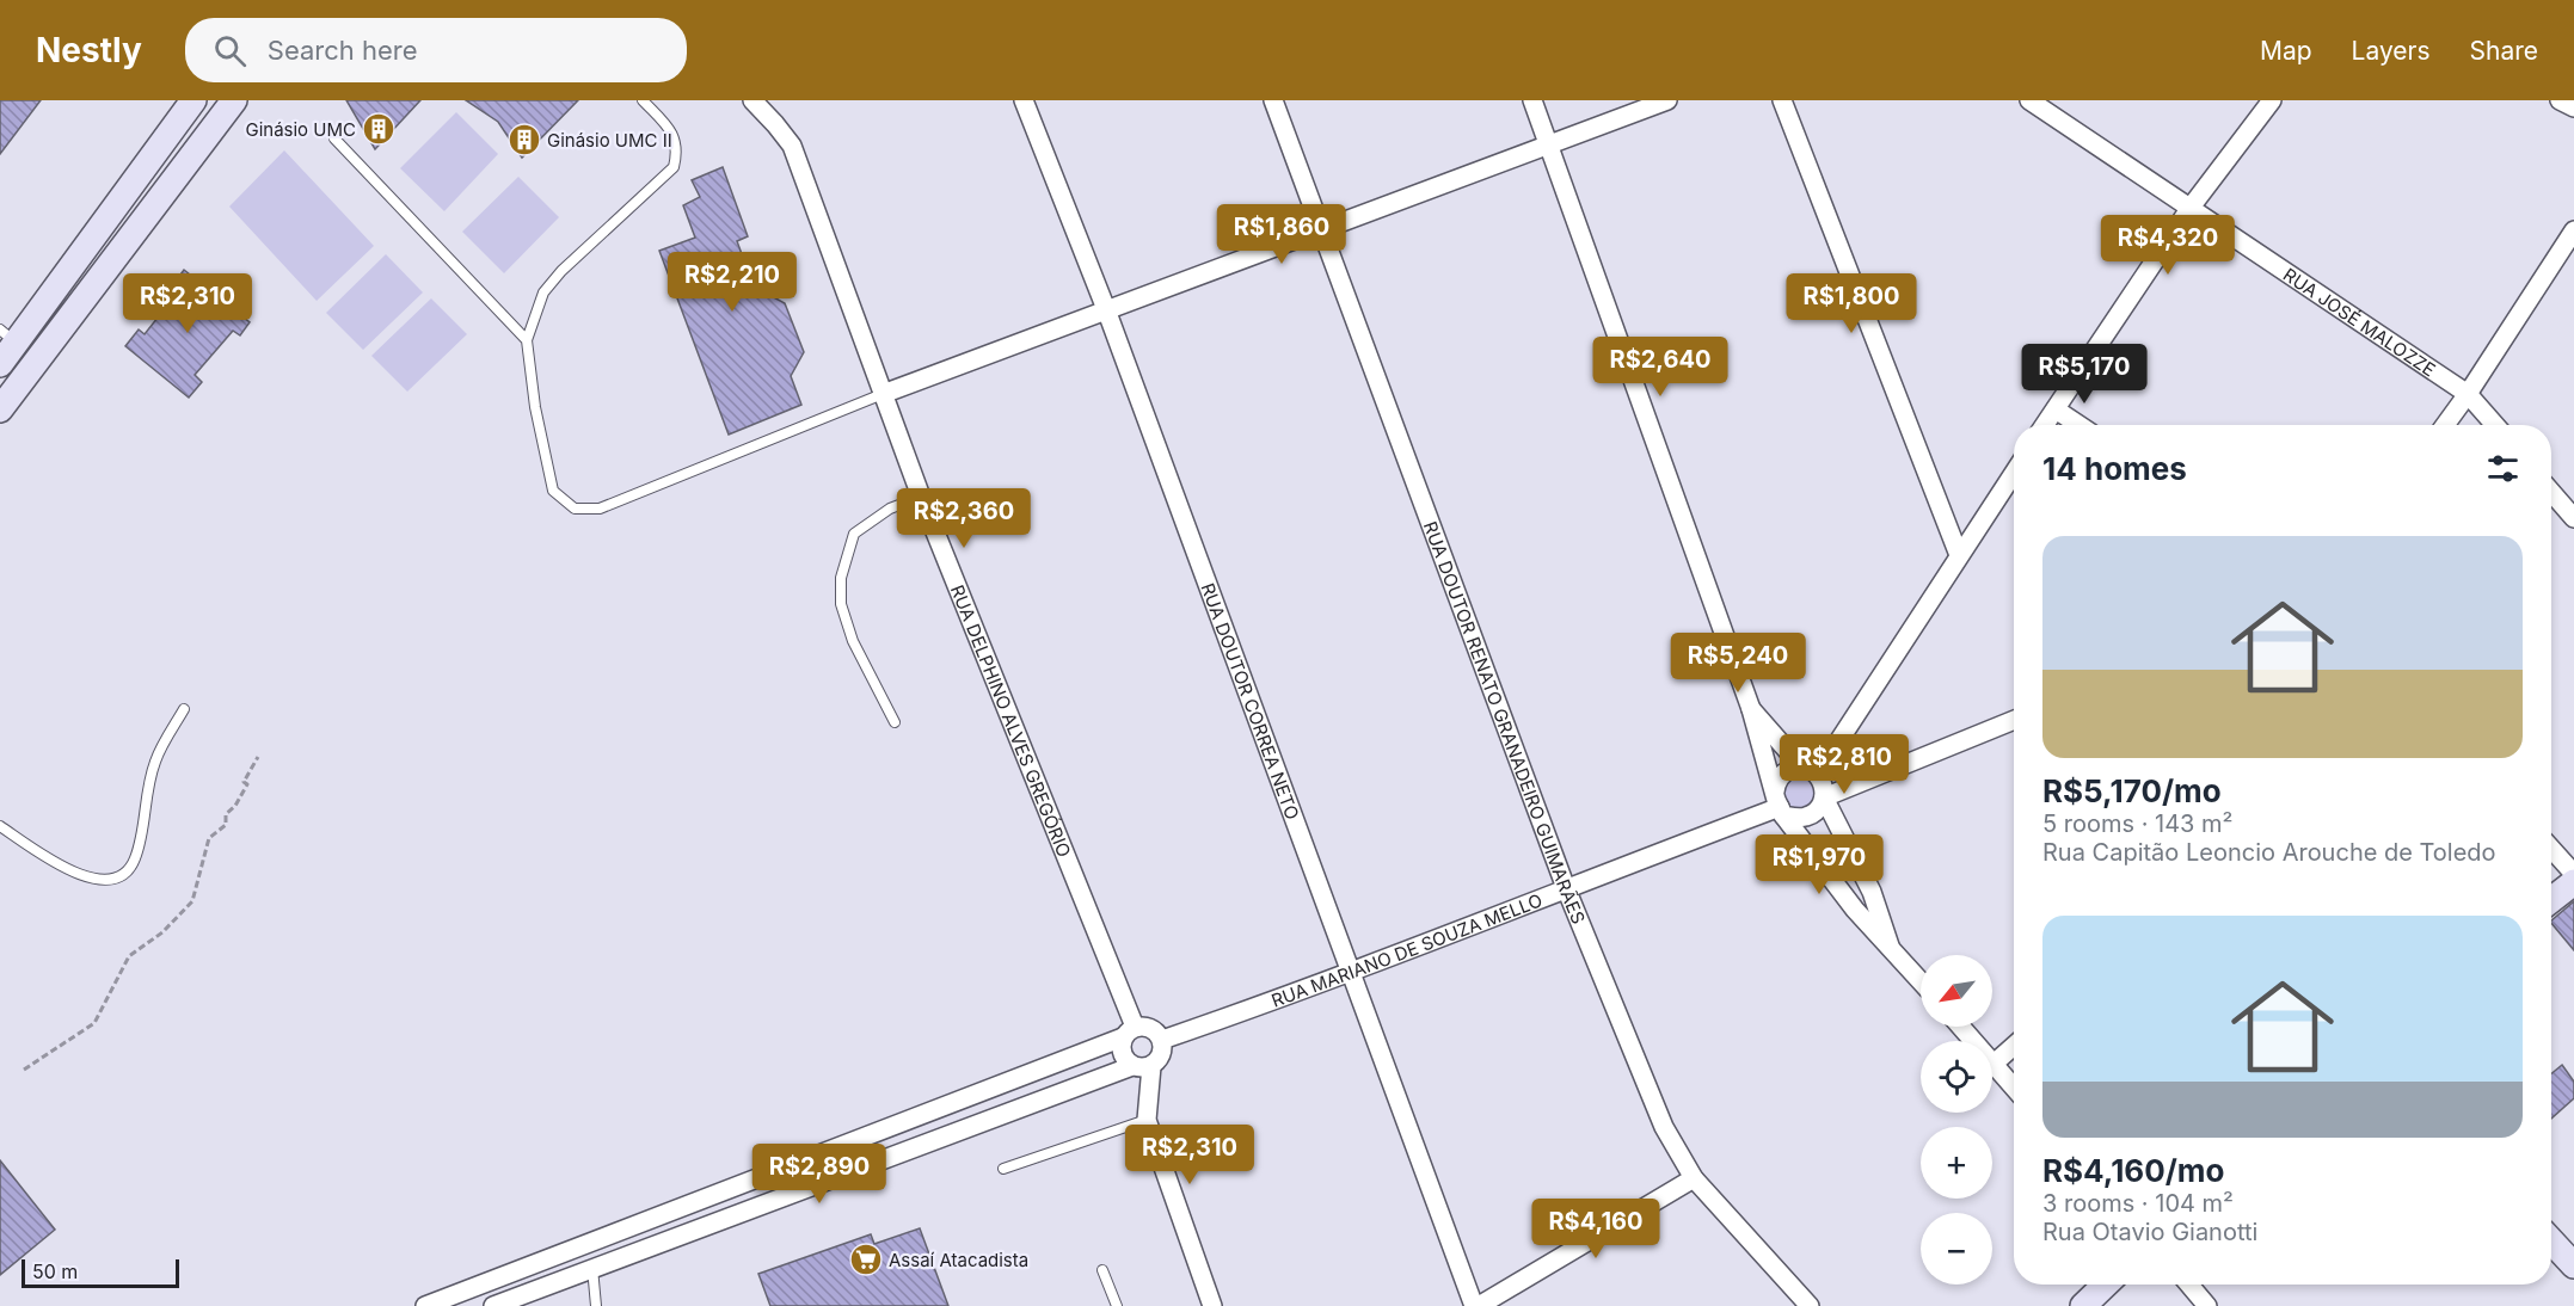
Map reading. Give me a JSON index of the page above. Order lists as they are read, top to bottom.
{
  "streets": {
    "street": [
      "RUA JOSÉ MALOZZE",
      "RUA DOUTOR CORREA NETO",
      "RUA DELPHINO ALVES GREGÓRIO",
      "RUA DOUTOR RENATO GRANADEIRO GUIMARÃES",
      "RUA MARIANO DE SOUZA MELLO"
    ]
  },
  "crossings": [
    ["RUA DOUTOR CORREA NETO", "RUA MARIANO DE SOUZA MELLO"],
    ["RUA DELPHINO ALVES GREGÓRIO", "RUA MARIANO DE SOUZA MELLO"],
    ["RUA DOUTOR RENATO GRANADEIRO GUIMARÃES", "RUA MARIANO DE SOUZA MELLO"]
  ],
  "places": {
    "building": ["Ginásio UMC", "Ginásio UMC II"],
    "supermarket": ["Assaí Atacadista"]
  },
  "scale_bar": "50 m",
  "north": "bottom left",
  "page": {
    "header": "Nestly",
    "search": "Search here",
    "nav": ["Map", "Layers", "Share"],
    "price": [
      "R$1,860",
      "R$4,320",
      "R$2,210",
      "R$2,310",
      "R$1,800",
      "R$2,640",
      "R$5,170",
      "R$2,360",
      "R$5,240",
      "R$2,810",
      "R$1,970",
      "R$2,310",
      "R$2,890",
      "R$4,160"
    ],
    "heading": "14 homes",
    "list": [
      {
        "name": "R$5,170/mo",
        "note": "5 rooms · 143 m² · Rua Capitão Leoncio Arouche de Toledo"
      },
      {
        "name": "R$4,160/mo",
        "note": "3 rooms · 104 m² · Rua Otavio Gianotti"
      }
    ],
    "map_buttons": ["+", "−"],
    "scale": "50 m"
  }
}
